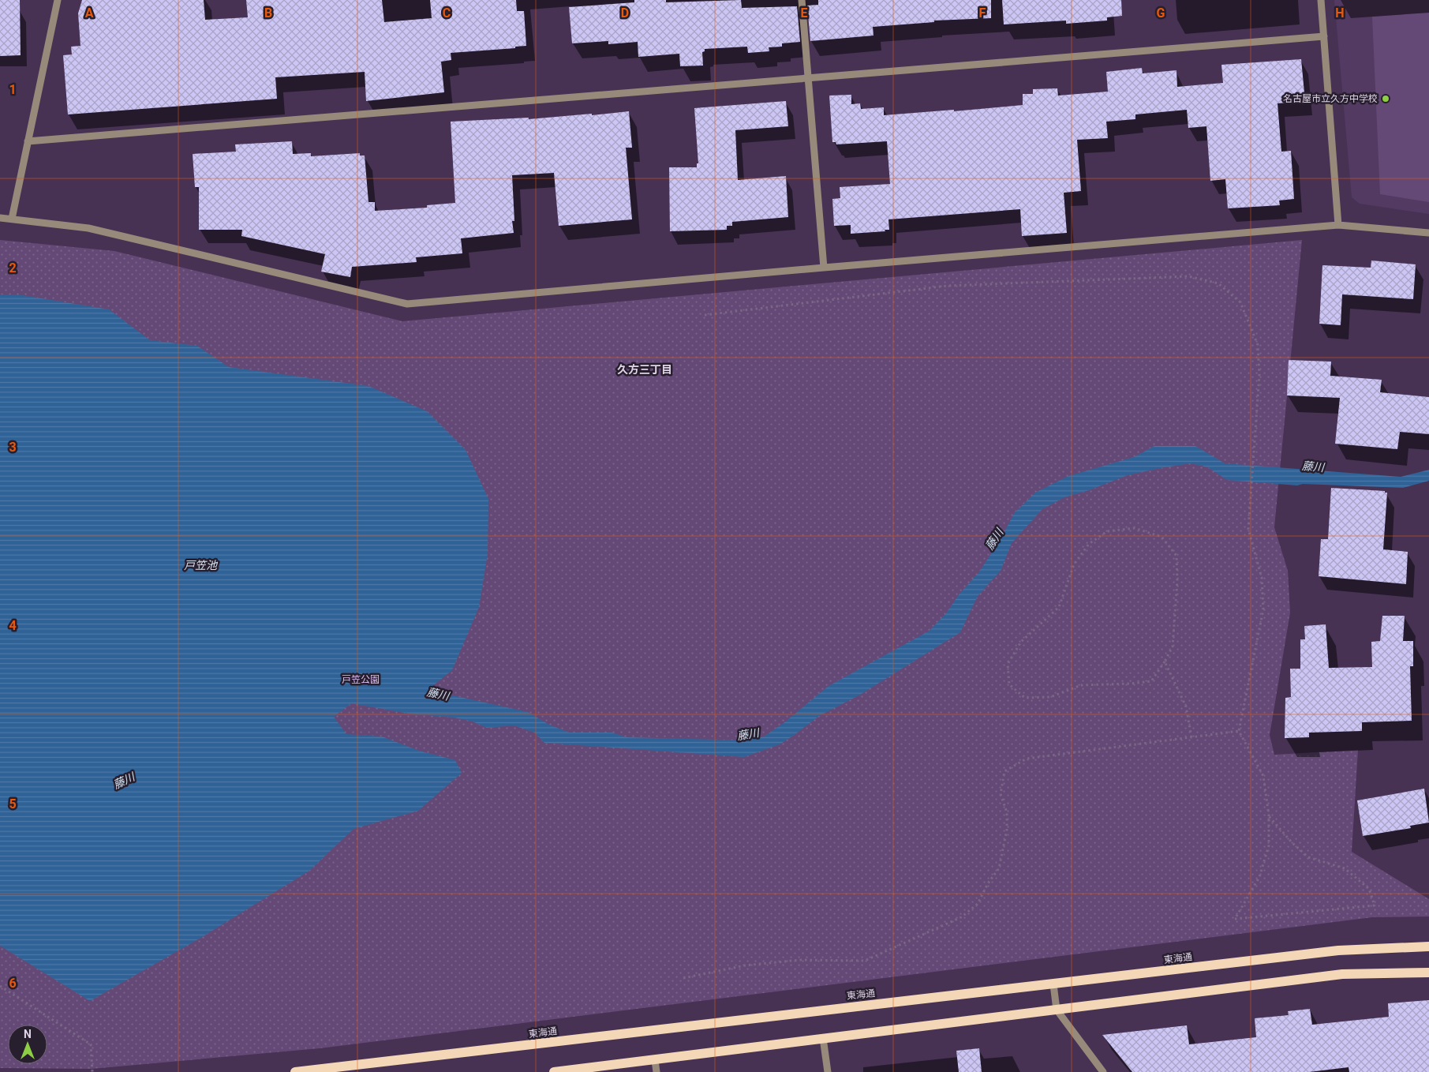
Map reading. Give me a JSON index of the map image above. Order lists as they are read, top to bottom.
{
  "streets": {
    "main road": ["東海通"]
  },
  "districts": ["久方三丁目"],
  "water": ["藤川", "戸笠池"],
  "parks": ["戸笠公園"],
  "places": ["名古屋市立久方中学校"],
  "north": "top",
  "grid": {
    "columns": [
      "A",
      "B",
      "C",
      "D",
      "E",
      "F",
      "G",
      "H"
    ],
    "rows": [
      "1",
      "2",
      "3",
      "4",
      "5",
      "6"
    ]
  }
}
